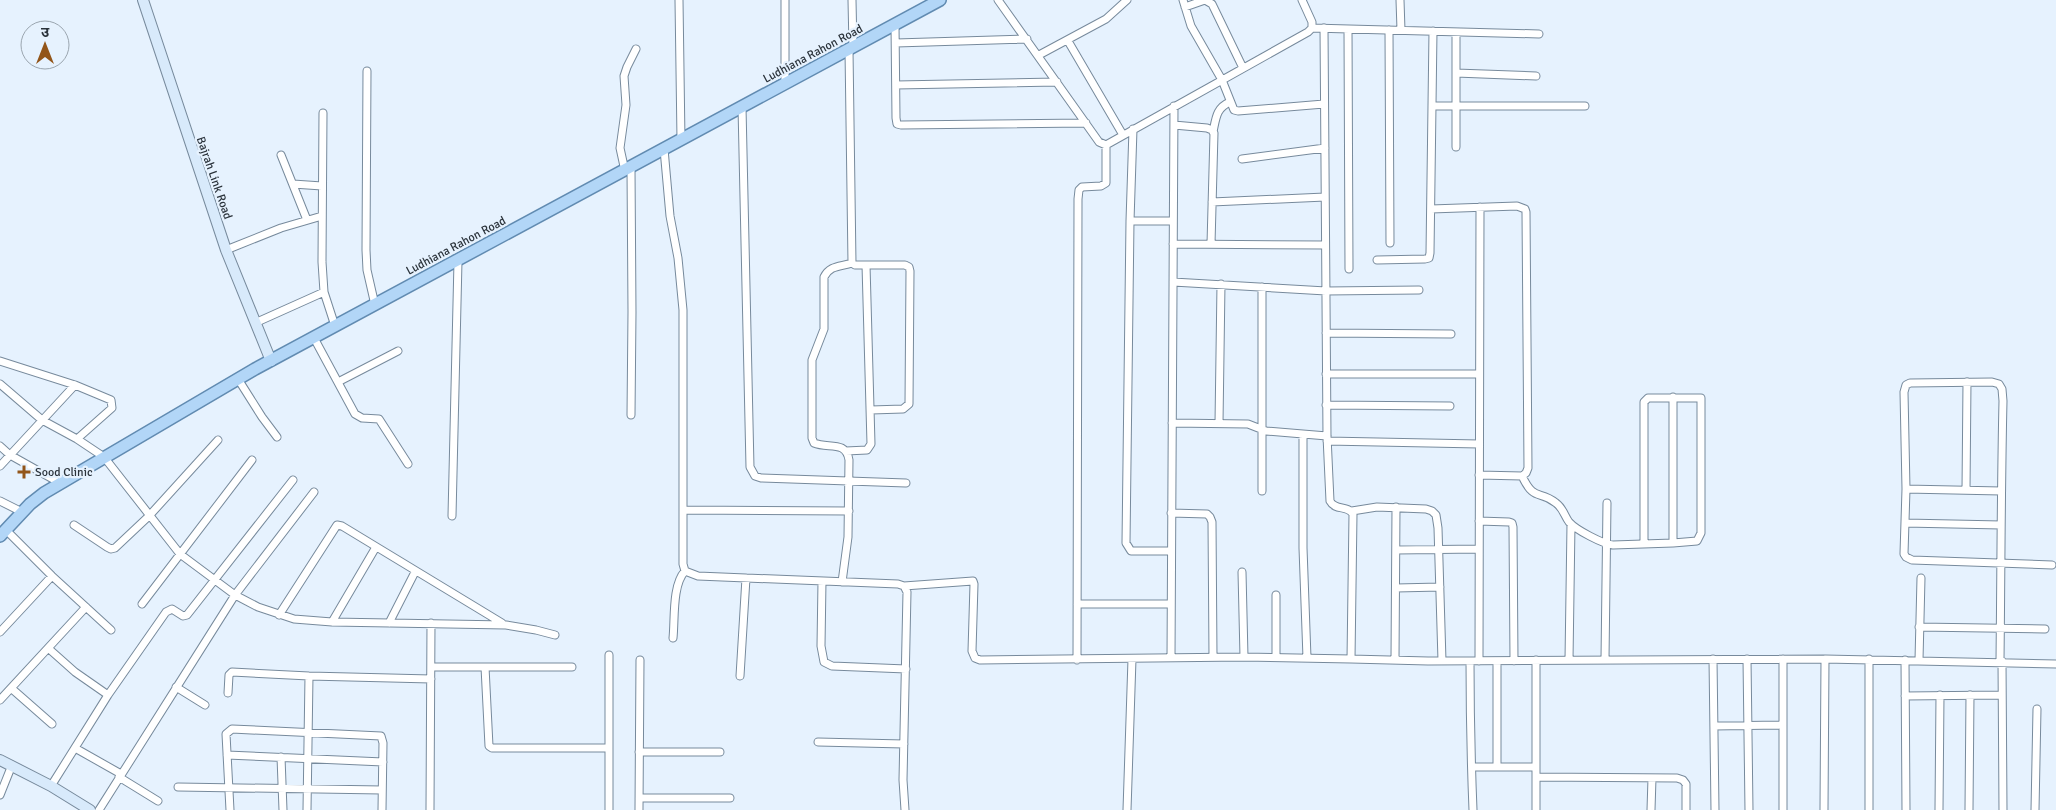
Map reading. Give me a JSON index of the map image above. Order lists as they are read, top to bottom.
{
  "streets": {
    "main road": ["Ludhiana Rahon Road"],
    "street": ["Bajrah Link Road"]
  },
  "crossings": [
    ["Ludhiana Rahon Road", "Bajrah Link Road"]
  ],
  "places": {
    "health": ["Sood Clinic"]
  },
  "north": "top"
}
